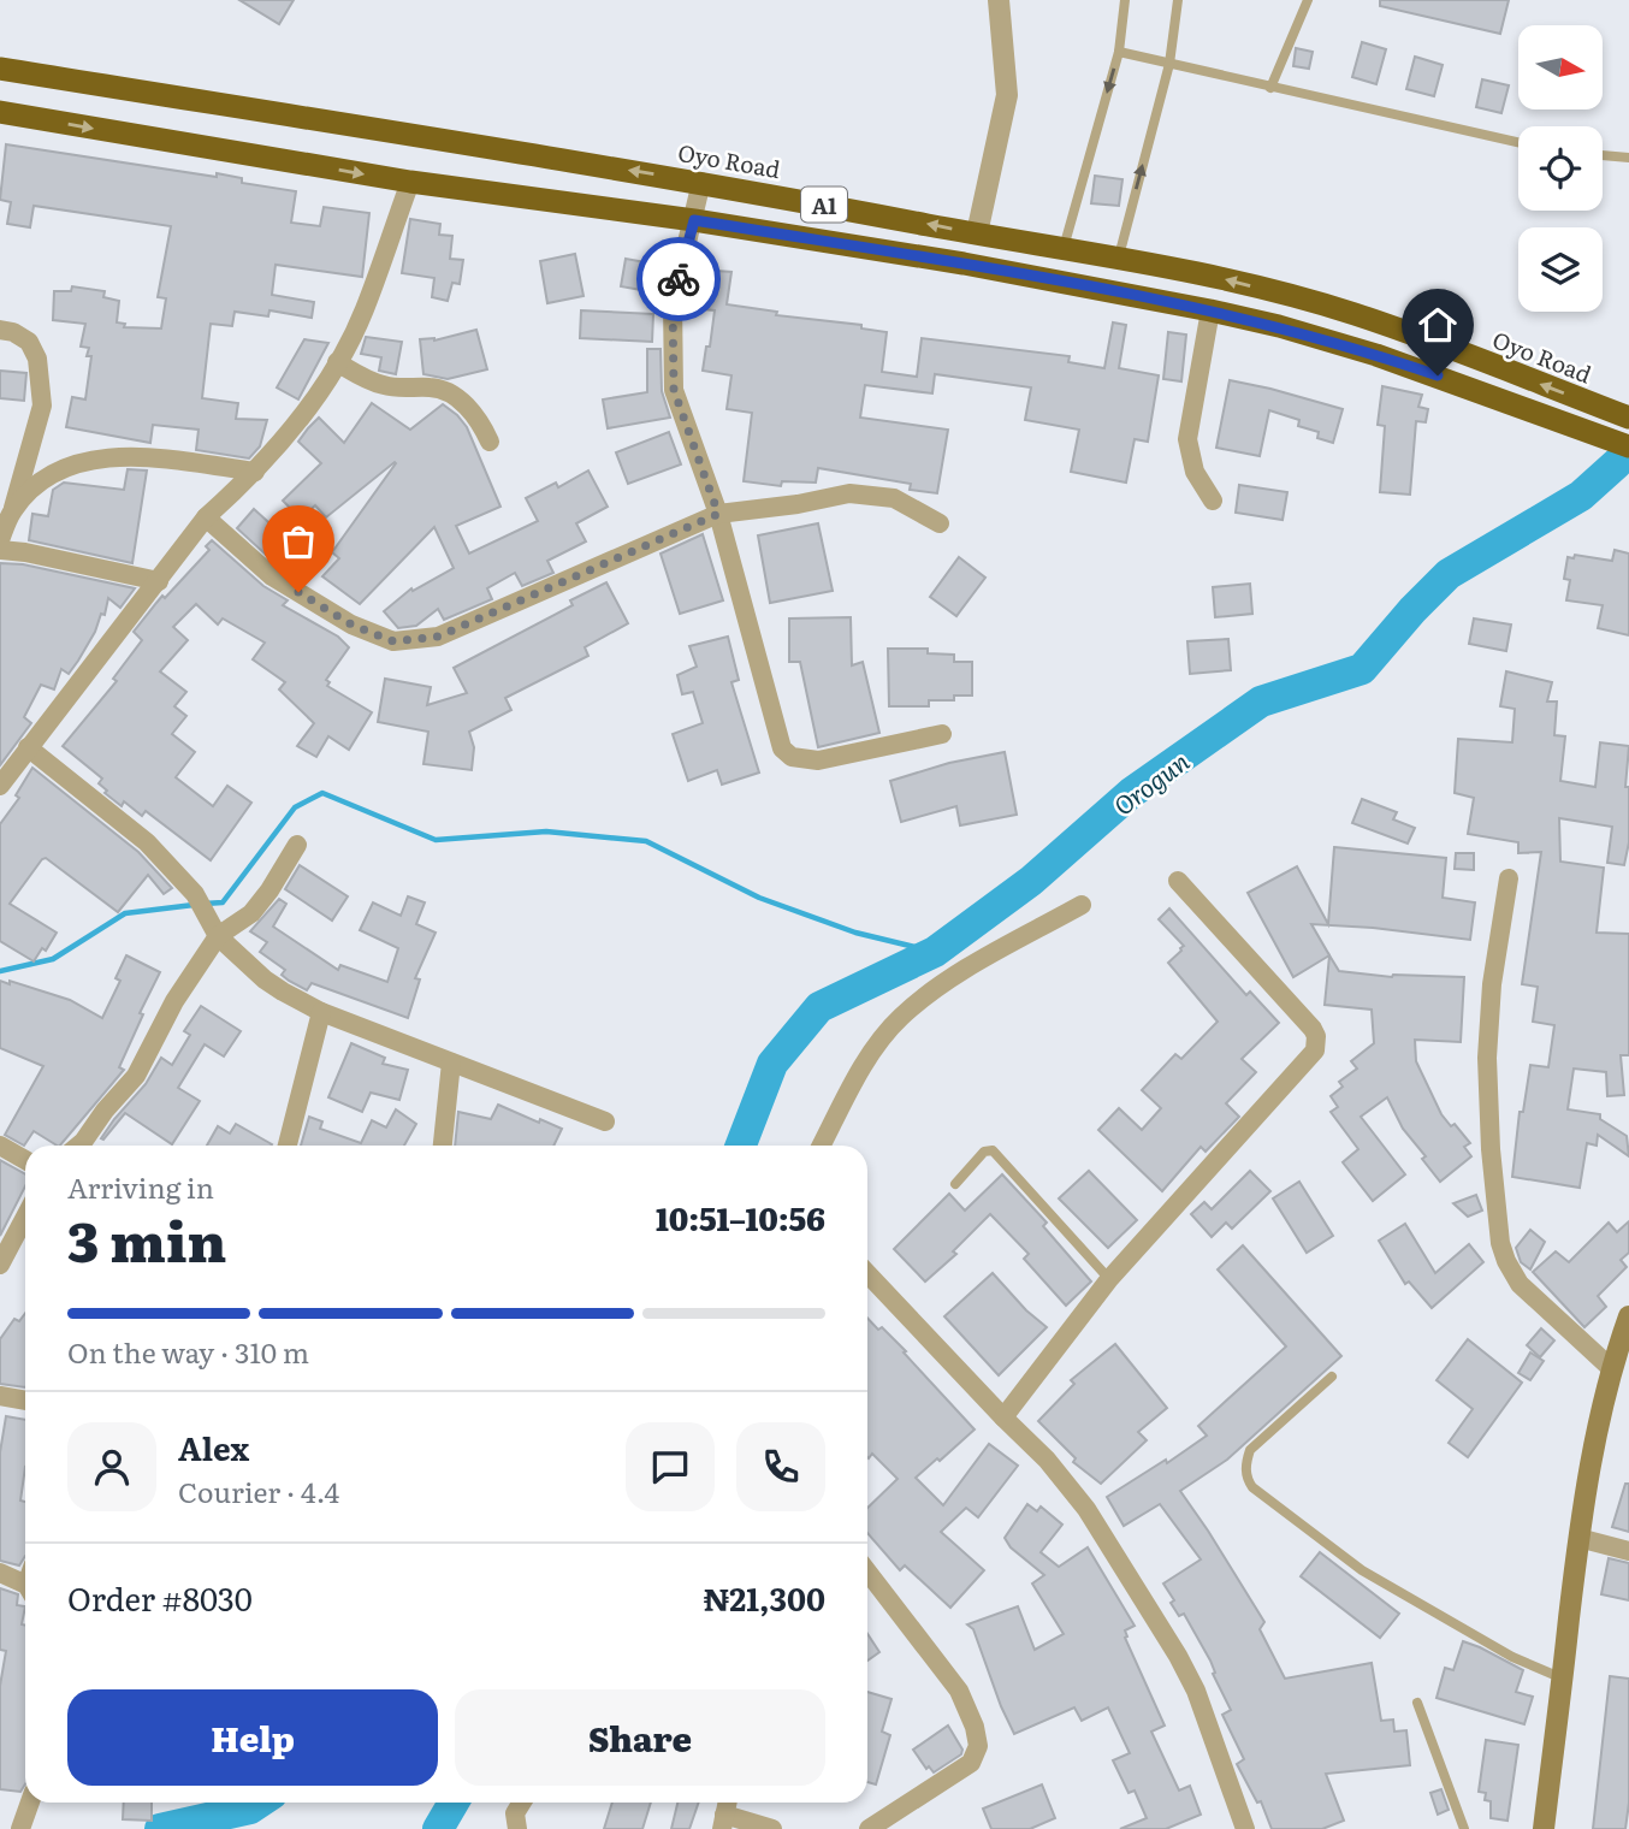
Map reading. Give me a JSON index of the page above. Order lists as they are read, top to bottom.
{
  "streets": {
    "highway": ["Oyo Road", "A1"]
  },
  "water": ["Orogun"],
  "north": "right",
  "page": {
    "heading": ["3 min", "Arriving in", "10:51–10:56"],
    "panel": [
      "Alex",
      "Courier · 4.4",
      "Order #8030",
      "₦21,300"
    ],
    "bar": "On the way · 310 m",
    "buttons": ["Help", "Share"]
  }
}
